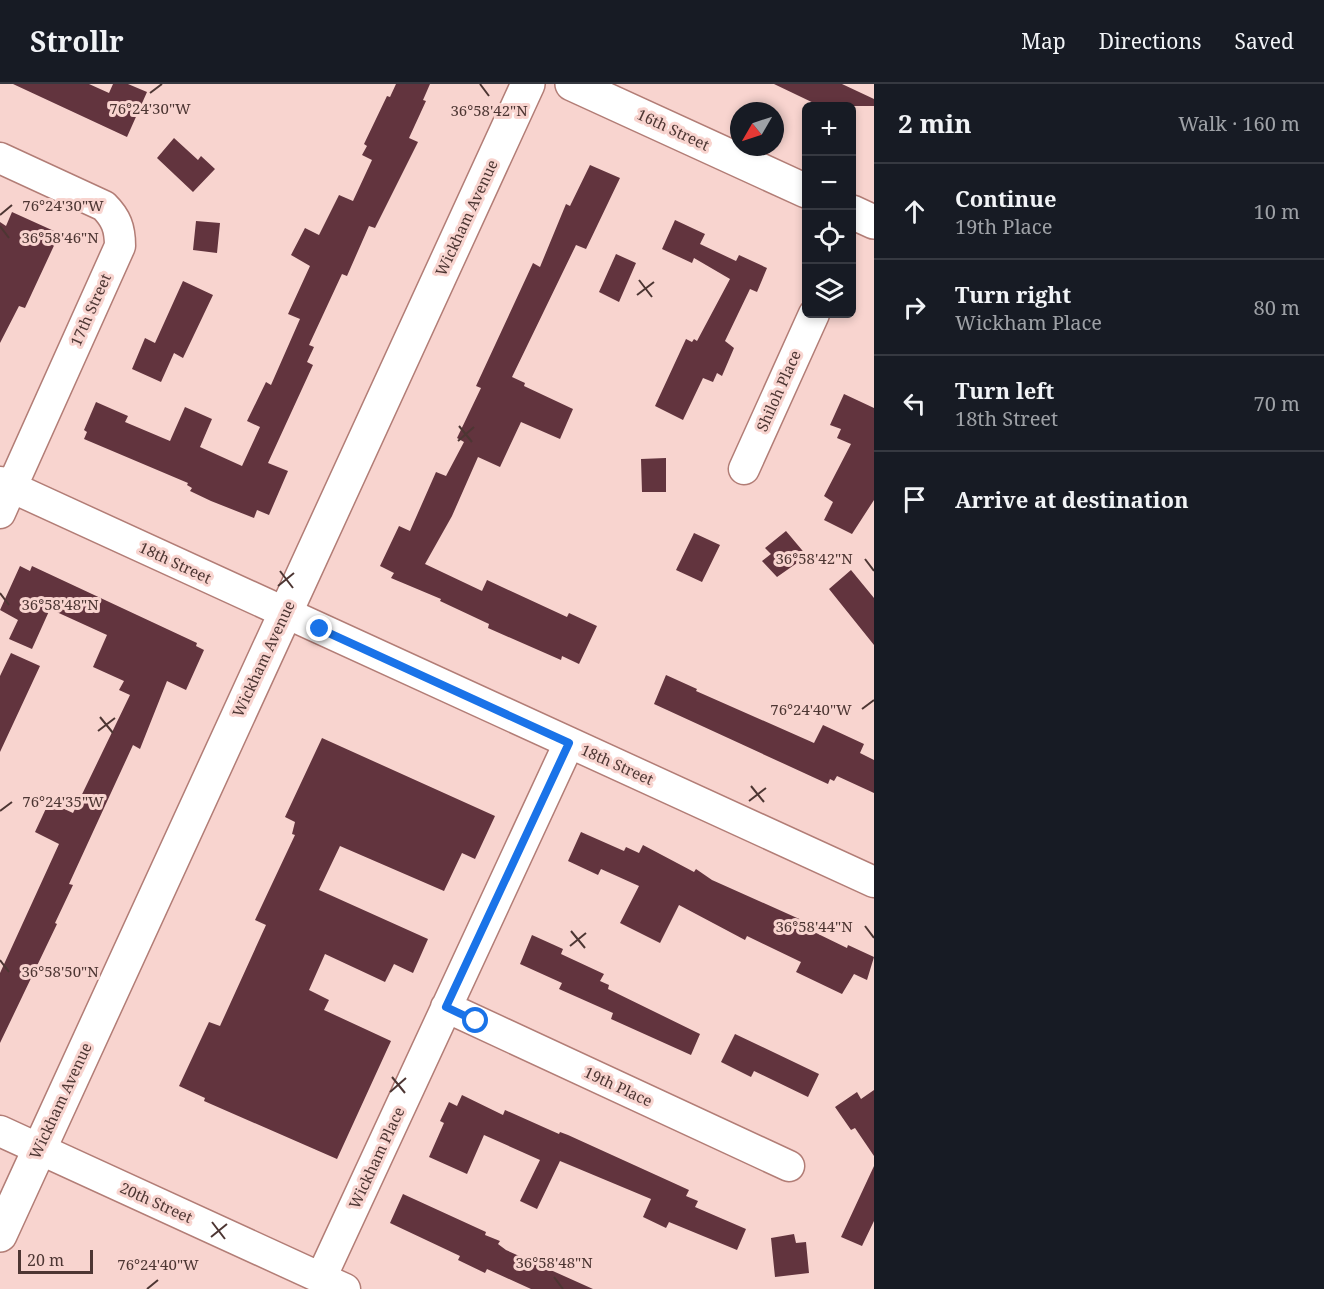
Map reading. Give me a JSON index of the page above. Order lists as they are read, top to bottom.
{
  "streets": {
    "street": [
      "16th Street",
      "Wickham Avenue",
      "17th Street",
      "Shiloh Place",
      "18th Street",
      "19th Place",
      "Wickham Place",
      "20th Street"
    ]
  },
  "crossings": [
    ["Wickham Avenue", "18th Street"],
    ["Wickham Avenue", "20th Street"],
    ["17th Street", "18th Street"],
    ["18th Street", "Wickham Place"],
    ["19th Place", "Wickham Place"],
    ["Wickham Place", "20th Street"]
  ],
  "scale_bar": "20 m",
  "north": "bottom left",
  "page": {
    "header": "Strollr",
    "nav": ["Map", "Directions", "Saved"],
    "heading": ["2 min", "Walk · 160 m"],
    "map_buttons": ["+", "−"],
    "list": [
      ["Continue", "19th Place", "10 m"],
      ["Turn right", "Wickham Place", "80 m"],
      ["Turn left", "18th Street", "70 m"],
      "Arrive at destination"
    ],
    "scale": "20 m"
  },
  "coordinates": [
    "76°24'30\"W",
    "36°58'42\"N",
    "36°58'46\"N",
    "36°58'48\"N",
    "76°24'40\"W",
    "76°24'35\"W",
    "36°58'44\"N",
    "36°58'50\"N"
  ]
}
